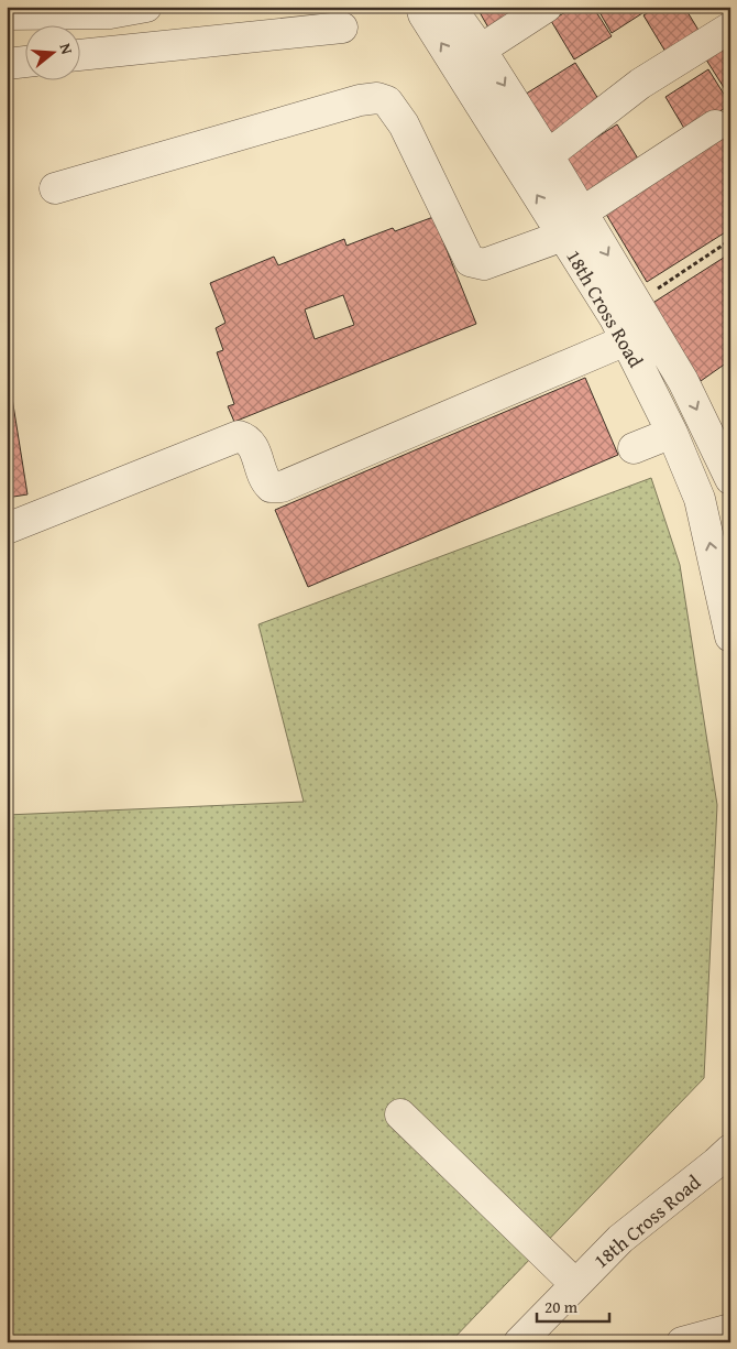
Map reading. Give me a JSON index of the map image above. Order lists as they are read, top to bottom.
{
  "streets": {
    "street": ["18th Cross Road"]
  },
  "scale_bar": "20 m",
  "north": "right"
}
